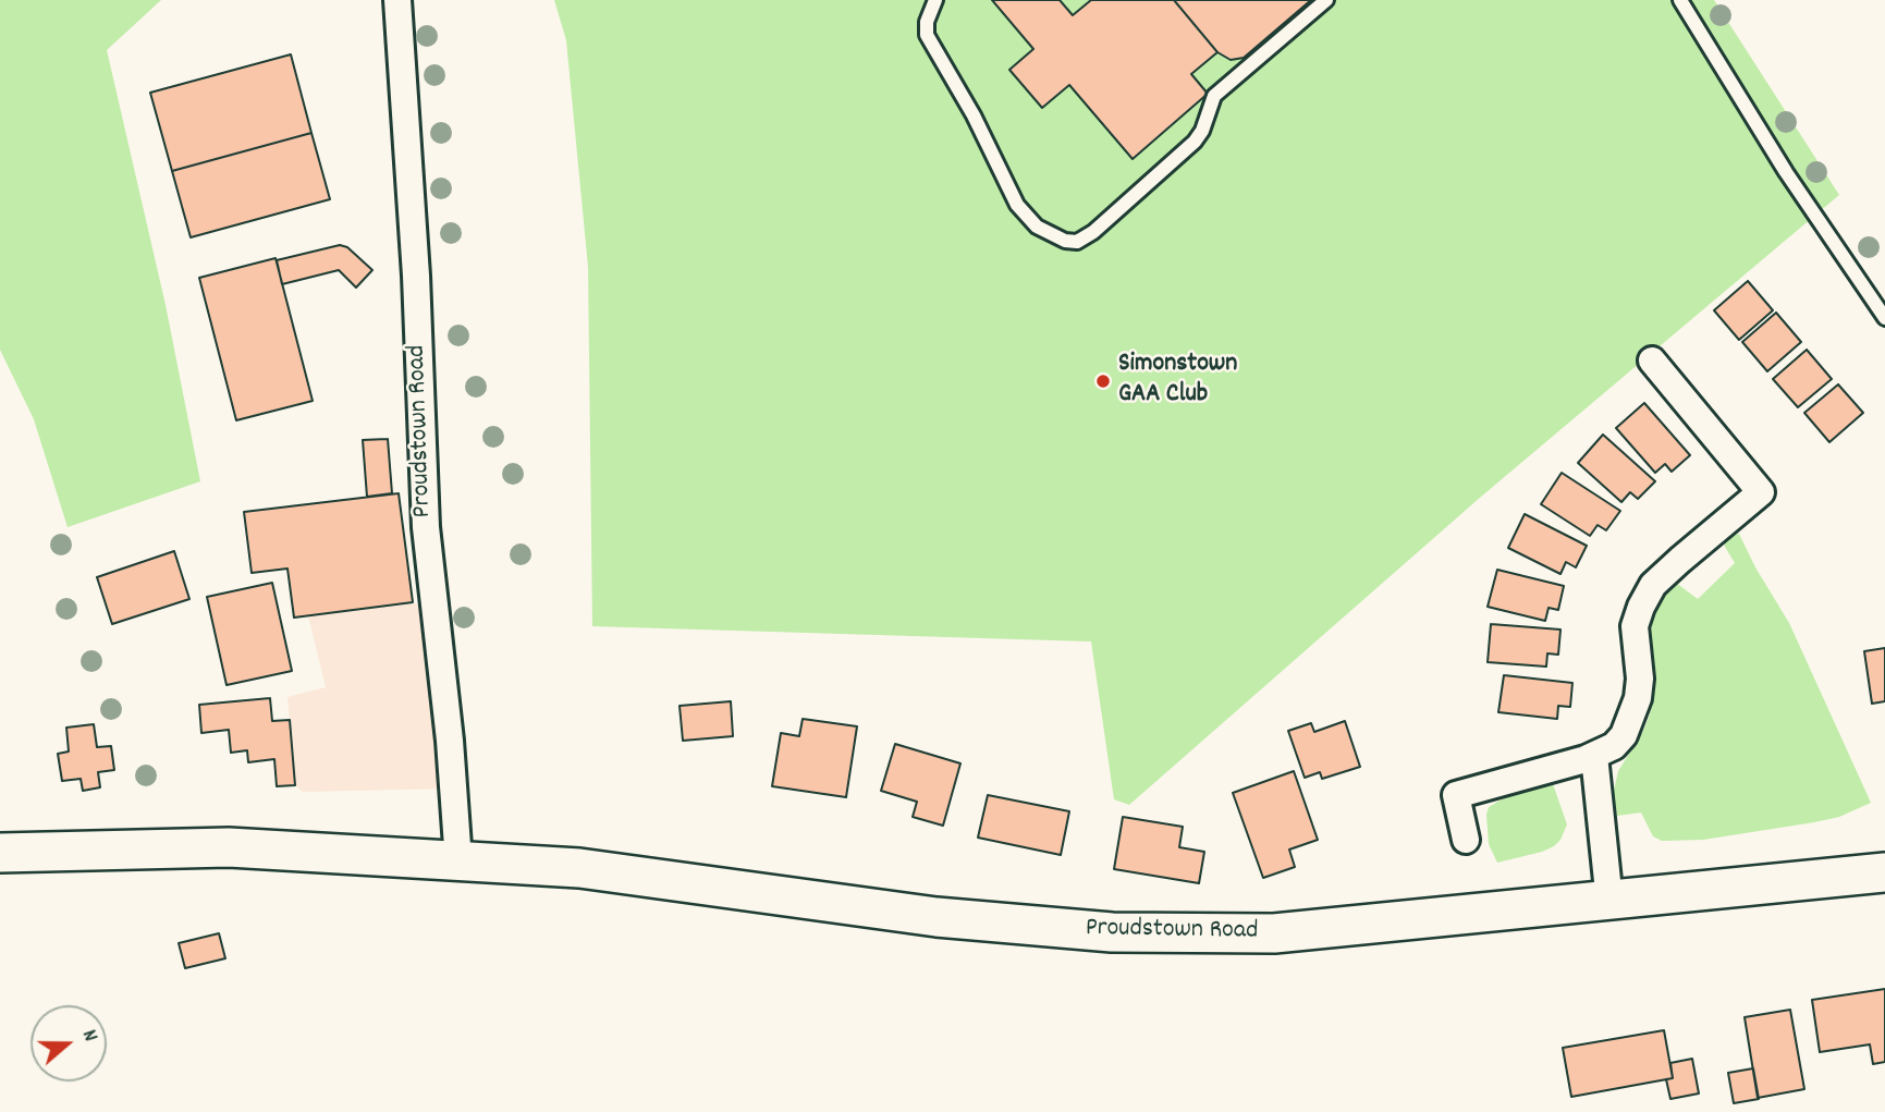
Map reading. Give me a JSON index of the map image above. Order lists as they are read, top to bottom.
{
  "streets": {
    "main road": ["Proudstown Road"]
  },
  "places": ["Simonstown GAA Club"],
  "north": "right"
}
